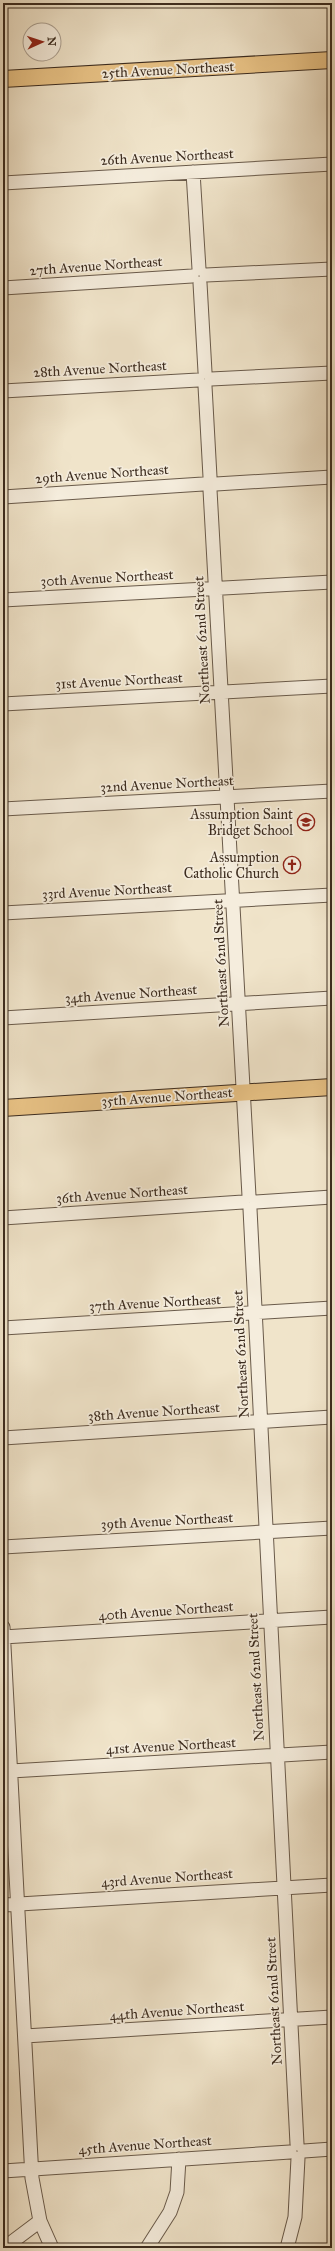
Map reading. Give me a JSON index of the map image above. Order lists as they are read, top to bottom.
{
  "streets": {
    "main road": ["25th Avenue Northeast", "35th Avenue Northeast"],
    "street": [
      "26th Avenue Northeast",
      "27th Avenue Northeast",
      "28th Avenue Northeast",
      "29th Avenue Northeast",
      "30th Avenue Northeast",
      "Northeast 62nd Street",
      "31st Avenue Northeast",
      "32nd Avenue Northeast",
      "33rd Avenue Northeast",
      "34th Avenue Northeast",
      "36th Avenue Northeast",
      "37th Avenue Northeast",
      "38th Avenue Northeast",
      "39th Avenue Northeast",
      "40th Avenue Northeast",
      "41st Avenue Northeast",
      "43rd Avenue Northeast",
      "44th Avenue Northeast",
      "45th Avenue Northeast"
    ]
  },
  "crossings": [
    ["26th Avenue Northeast", "Northeast 62nd Street"],
    ["27th Avenue Northeast", "Northeast 62nd Street"],
    ["28th Avenue Northeast", "Northeast 62nd Street"],
    ["29th Avenue Northeast", "Northeast 62nd Street"],
    ["30th Avenue Northeast", "Northeast 62nd Street"],
    ["Northeast 62nd Street", "31st Avenue Northeast"],
    ["Northeast 62nd Street", "32nd Avenue Northeast"],
    ["Northeast 62nd Street", "33rd Avenue Northeast"],
    ["Northeast 62nd Street", "34th Avenue Northeast"],
    ["Northeast 62nd Street", "35th Avenue Northeast"],
    ["Northeast 62nd Street", "36th Avenue Northeast"],
    ["Northeast 62nd Street", "37th Avenue Northeast"],
    ["Northeast 62nd Street", "38th Avenue Northeast"],
    ["Northeast 62nd Street", "39th Avenue Northeast"],
    ["Northeast 62nd Street", "40th Avenue Northeast"],
    ["Northeast 62nd Street", "41st Avenue Northeast"],
    ["Northeast 62nd Street", "43rd Avenue Northeast"],
    ["Northeast 62nd Street", "44th Avenue Northeast"],
    ["Northeast 62nd Street", "45th Avenue Northeast"]
  ],
  "places": {
    "school or university": ["Assumption Saint Bridget School"],
    "church": ["Assumption Catholic Church"]
  },
  "north": "right"
}
